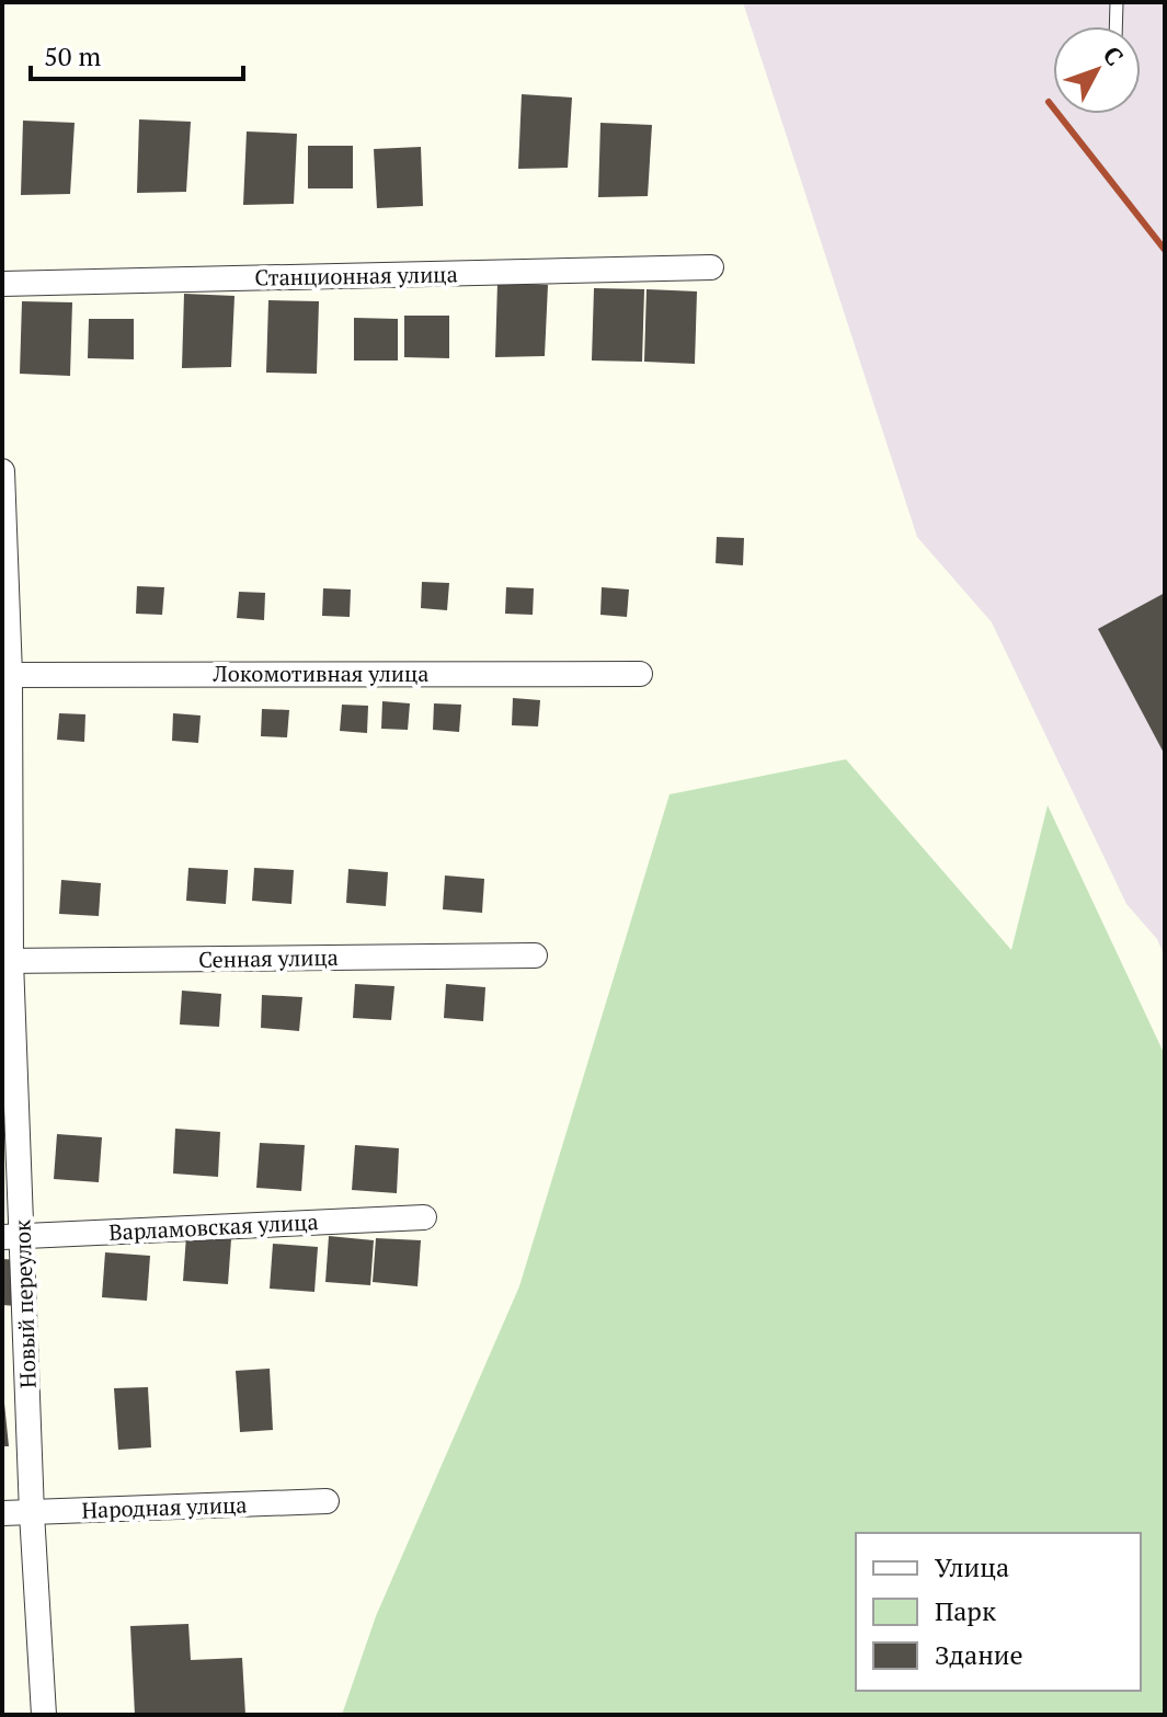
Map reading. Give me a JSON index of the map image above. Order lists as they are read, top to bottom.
{
  "streets": {
    "street": [
      "Станционная улица",
      "Локомотивная улица",
      "Сенная улица",
      "Варламовская улица",
      "Новый переулок",
      "Народная улица"
    ]
  },
  "crossings": [
    ["Локомотивная улица", "Новый переулок"],
    ["Сенная улица", "Новый переулок"],
    ["Варламовская улица", "Новый переулок"],
    ["Новый переулок", "Народная улица"]
  ],
  "legend": ["Улица", "Парк", "Здание"],
  "scale_bar": "50 m",
  "north": "top right"
}
